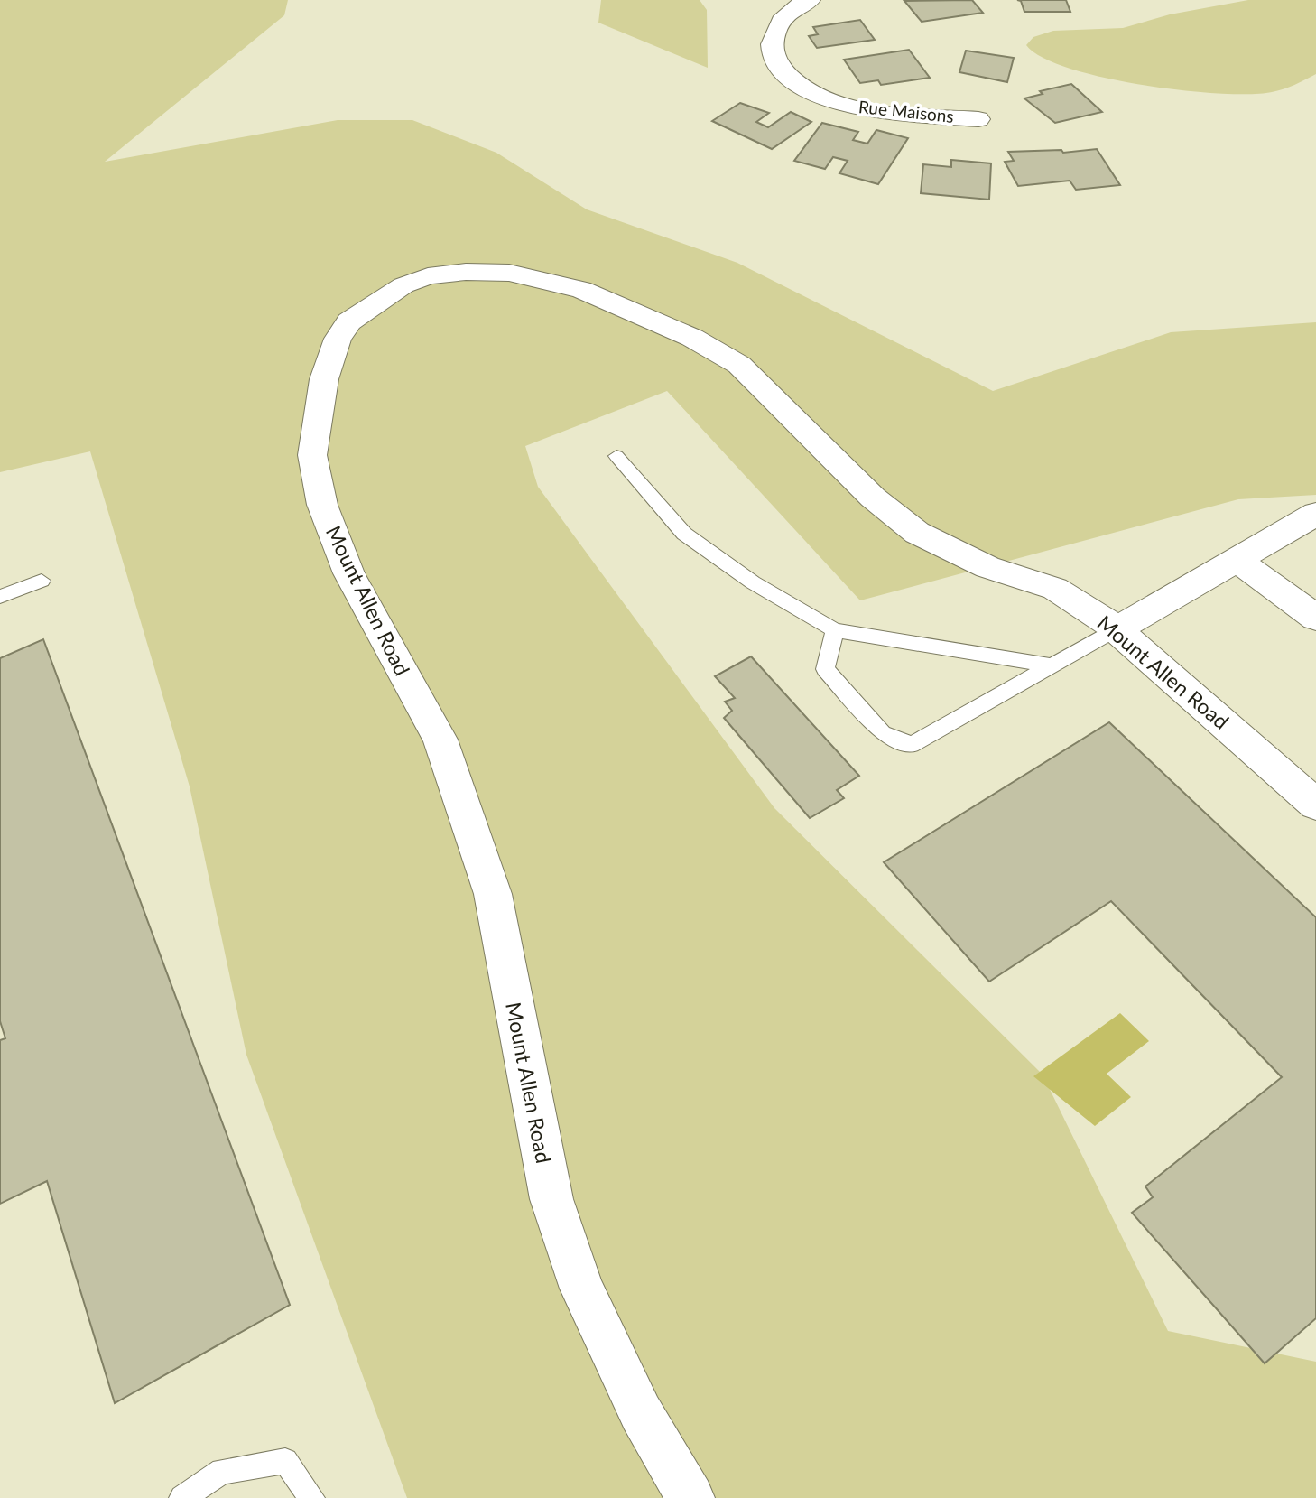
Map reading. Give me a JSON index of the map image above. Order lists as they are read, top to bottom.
{
  "streets": {
    "street": ["Rue Maisons", "Mount Allen Road"]
  }
}
